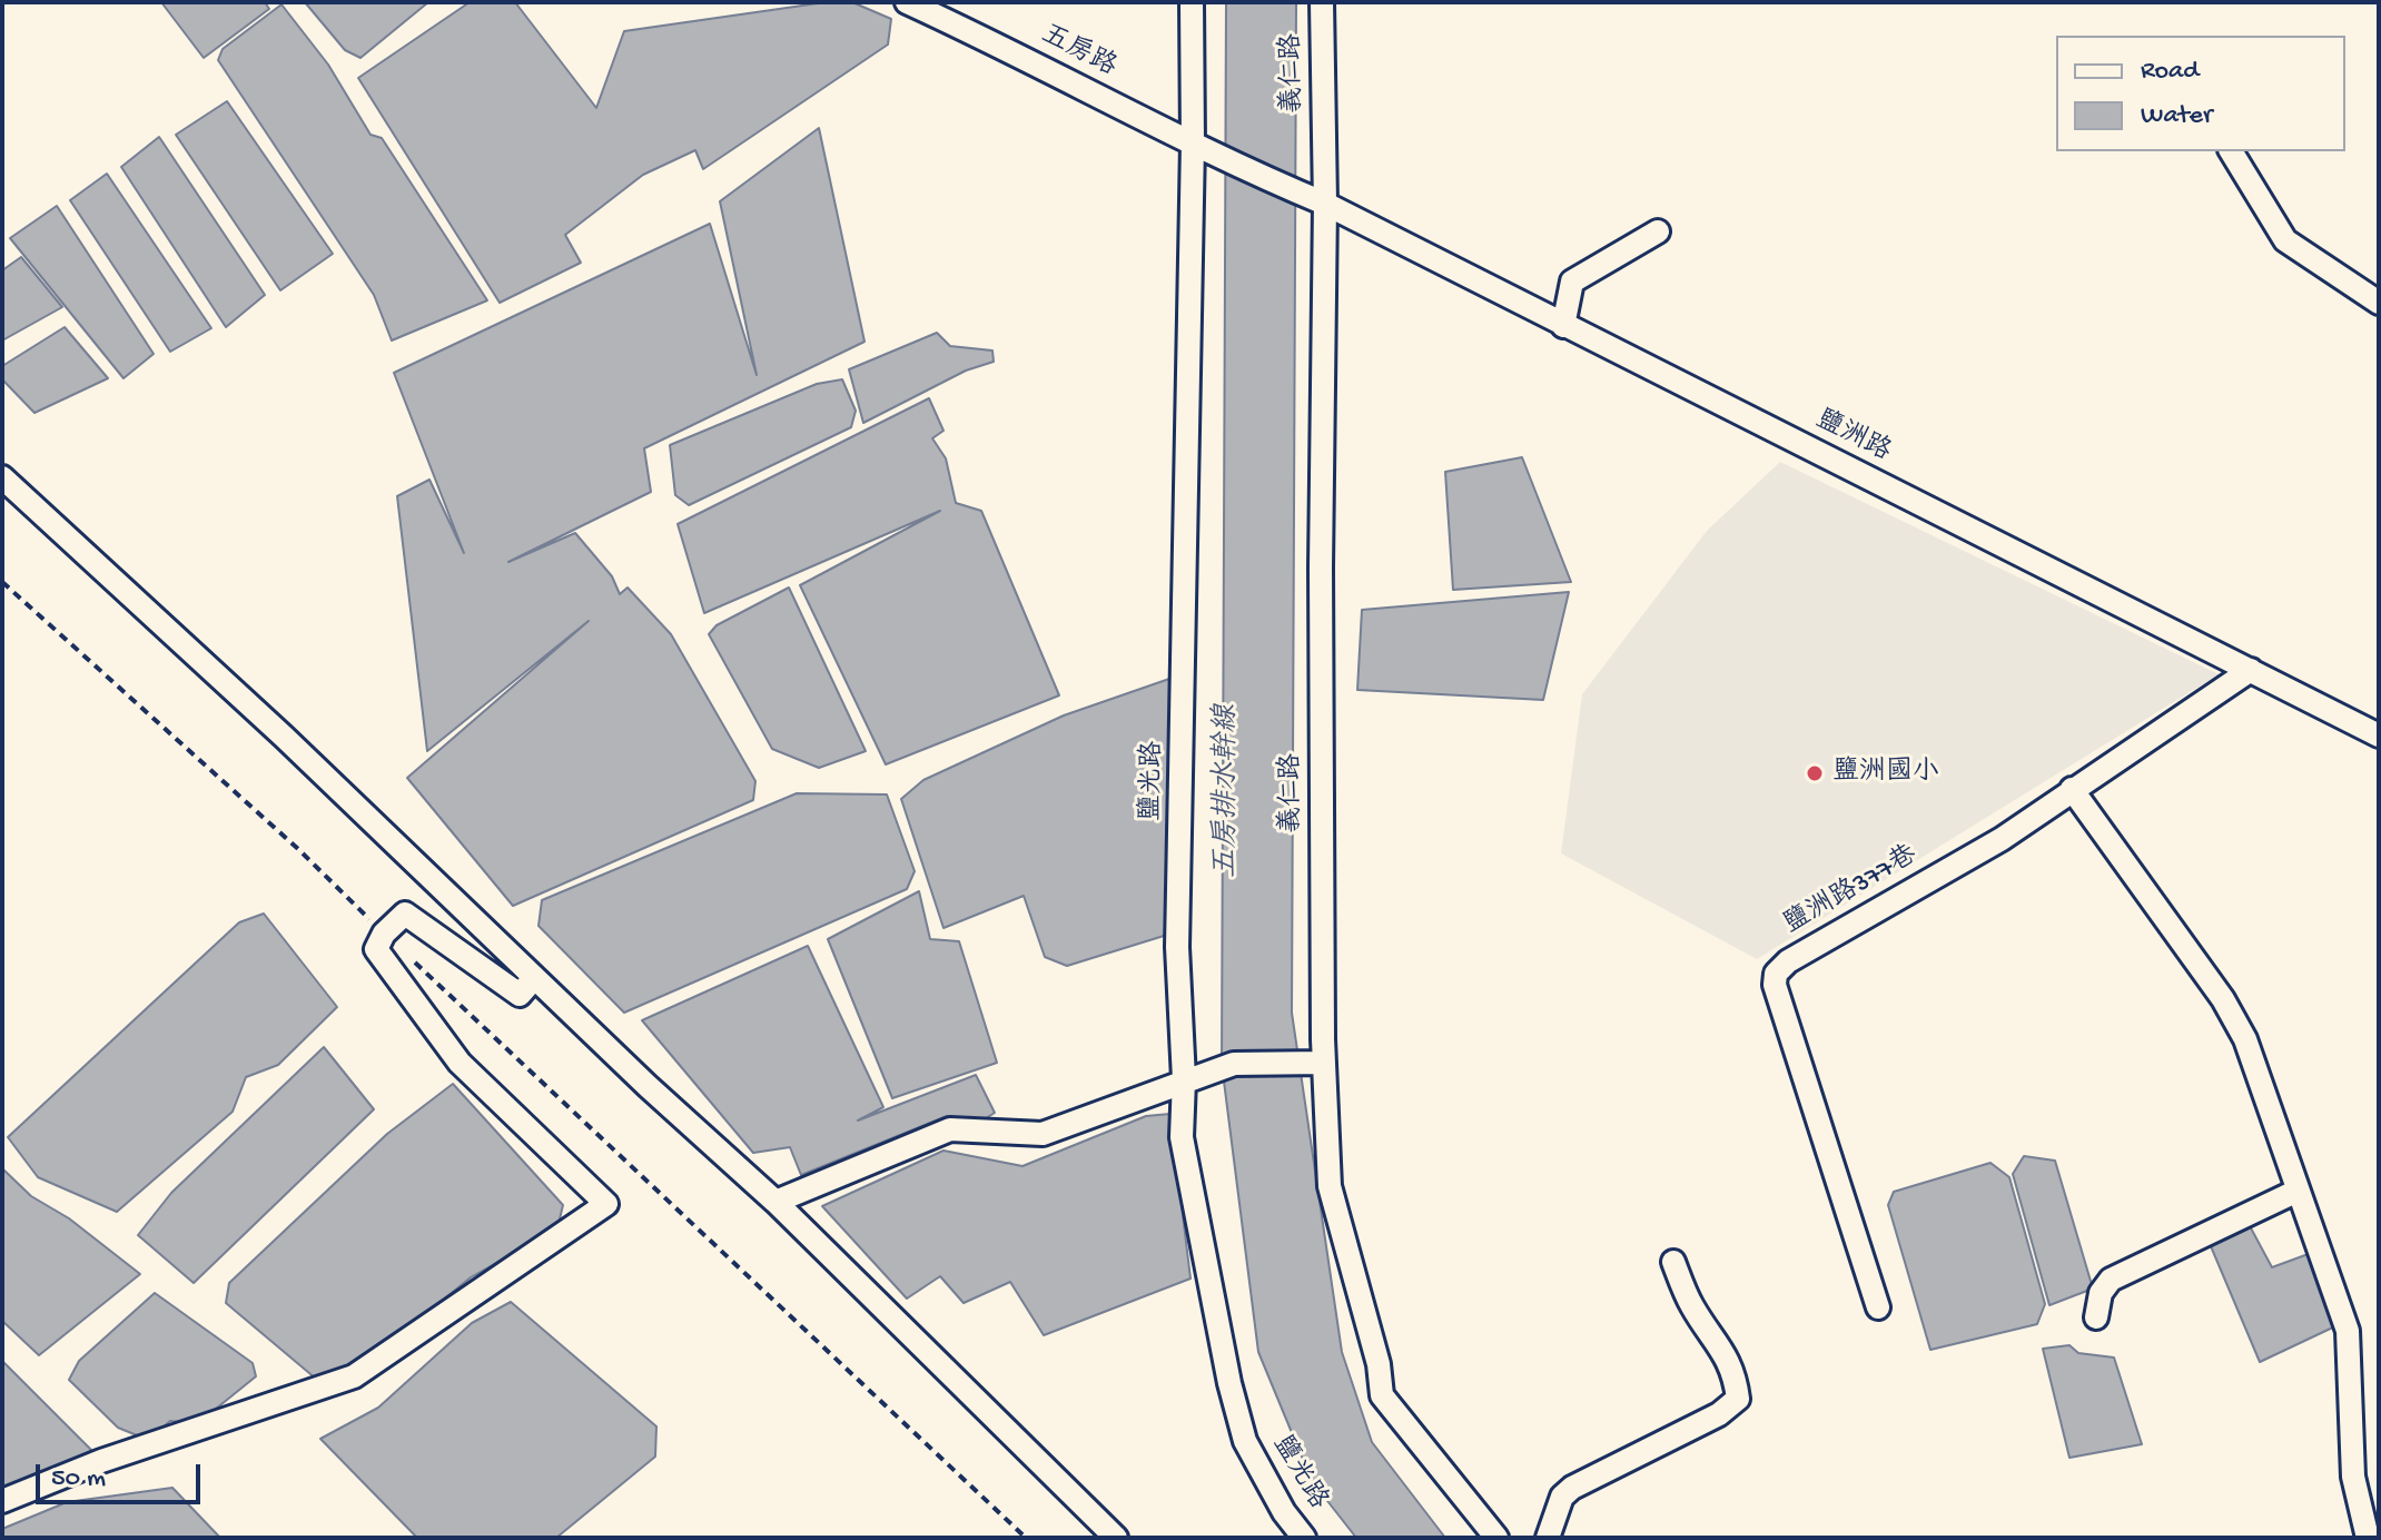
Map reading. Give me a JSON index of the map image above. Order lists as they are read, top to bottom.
{
  "streets": {
    "street": [
      "五房路",
      "義仁路",
      "鹽洲路",
      "鹽光路",
      "鹽洲路377巷"
    ]
  },
  "crossings": [
    ["五房路", "鹽洲路"],
    ["五房路", "鹽光路"],
    ["義仁路", "鹽洲路"],
    ["鹽洲路", "鹽洲路377巷"]
  ],
  "water": ["五房排水幹線"],
  "places": ["鹽洲國小"],
  "legend": ["Road", "Water"],
  "scale_bar": "50 m"
}
